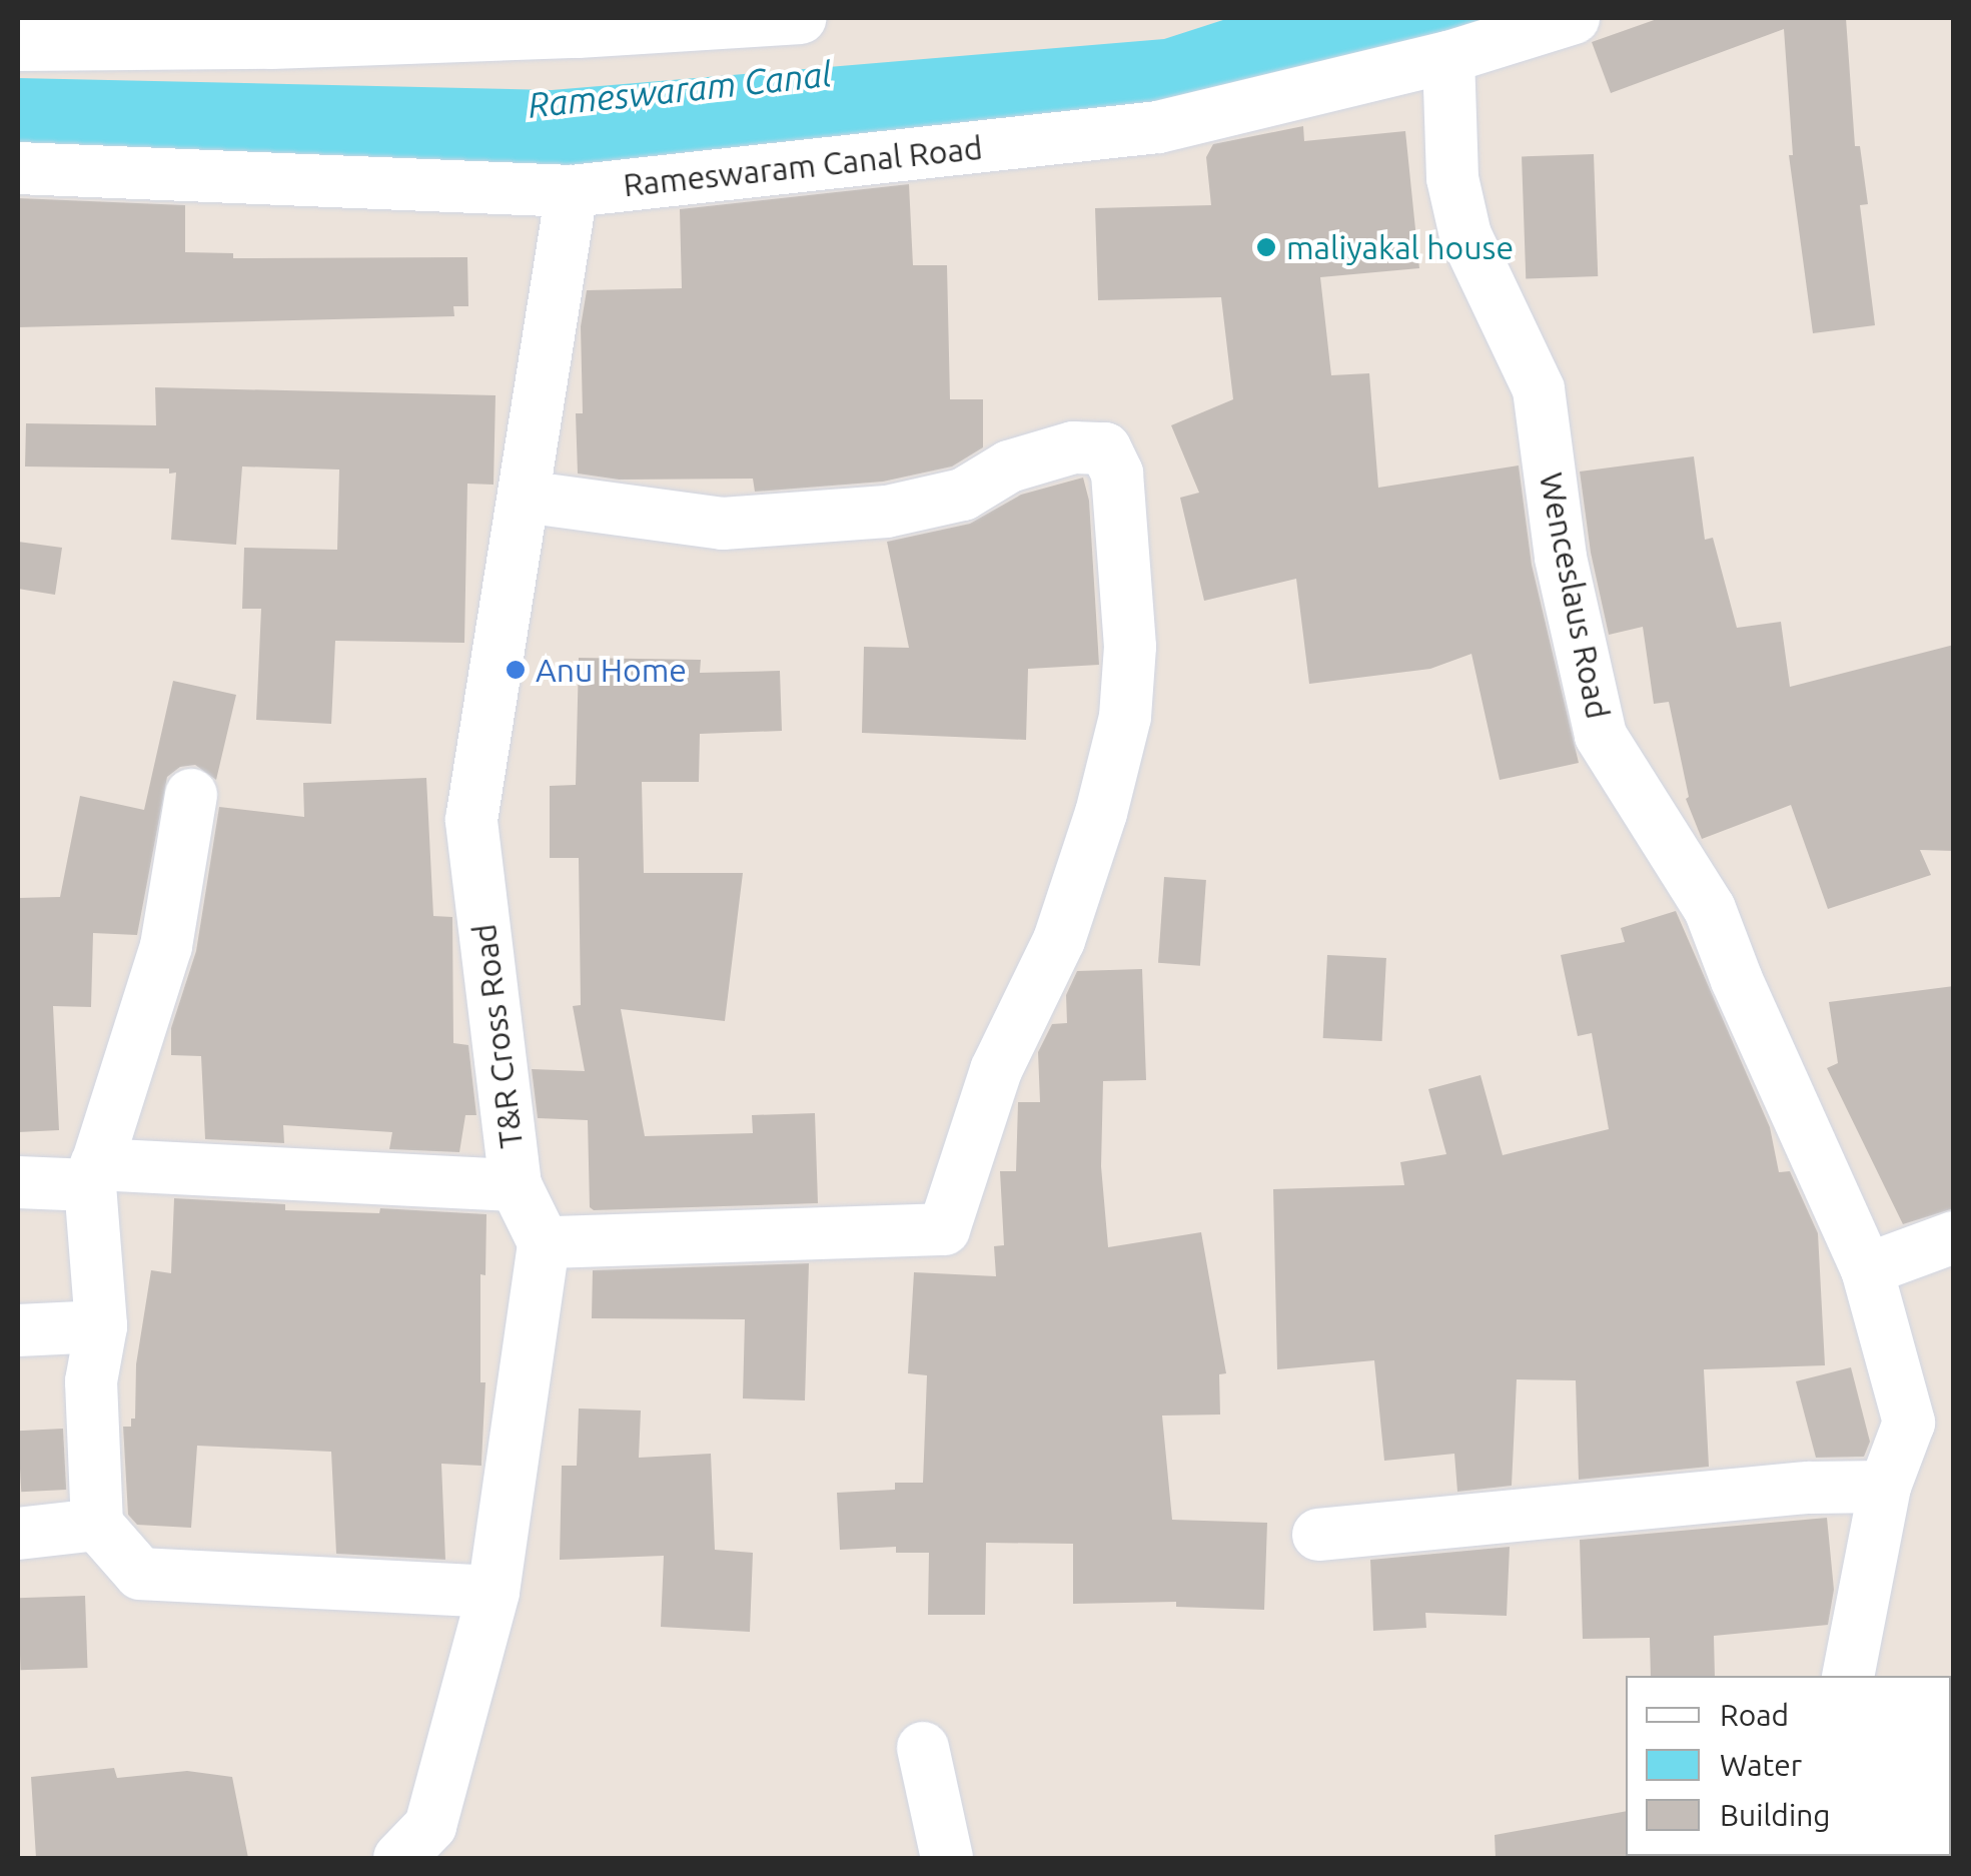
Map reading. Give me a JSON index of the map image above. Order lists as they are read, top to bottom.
{
  "streets": {
    "street": ["Rameswaram Canal Road", "Wenceslaus Road", "T&R Cross Road"]
  },
  "crossings": [
    ["Rameswaram Canal Road", "Wenceslaus Road"],
    ["Rameswaram Canal Road", "T&R Cross Road"]
  ],
  "water": ["Rameswaram Canal"],
  "places": ["maliyakal house", "Anu Home"],
  "legend": ["Road", "Water", "Building"]
}
